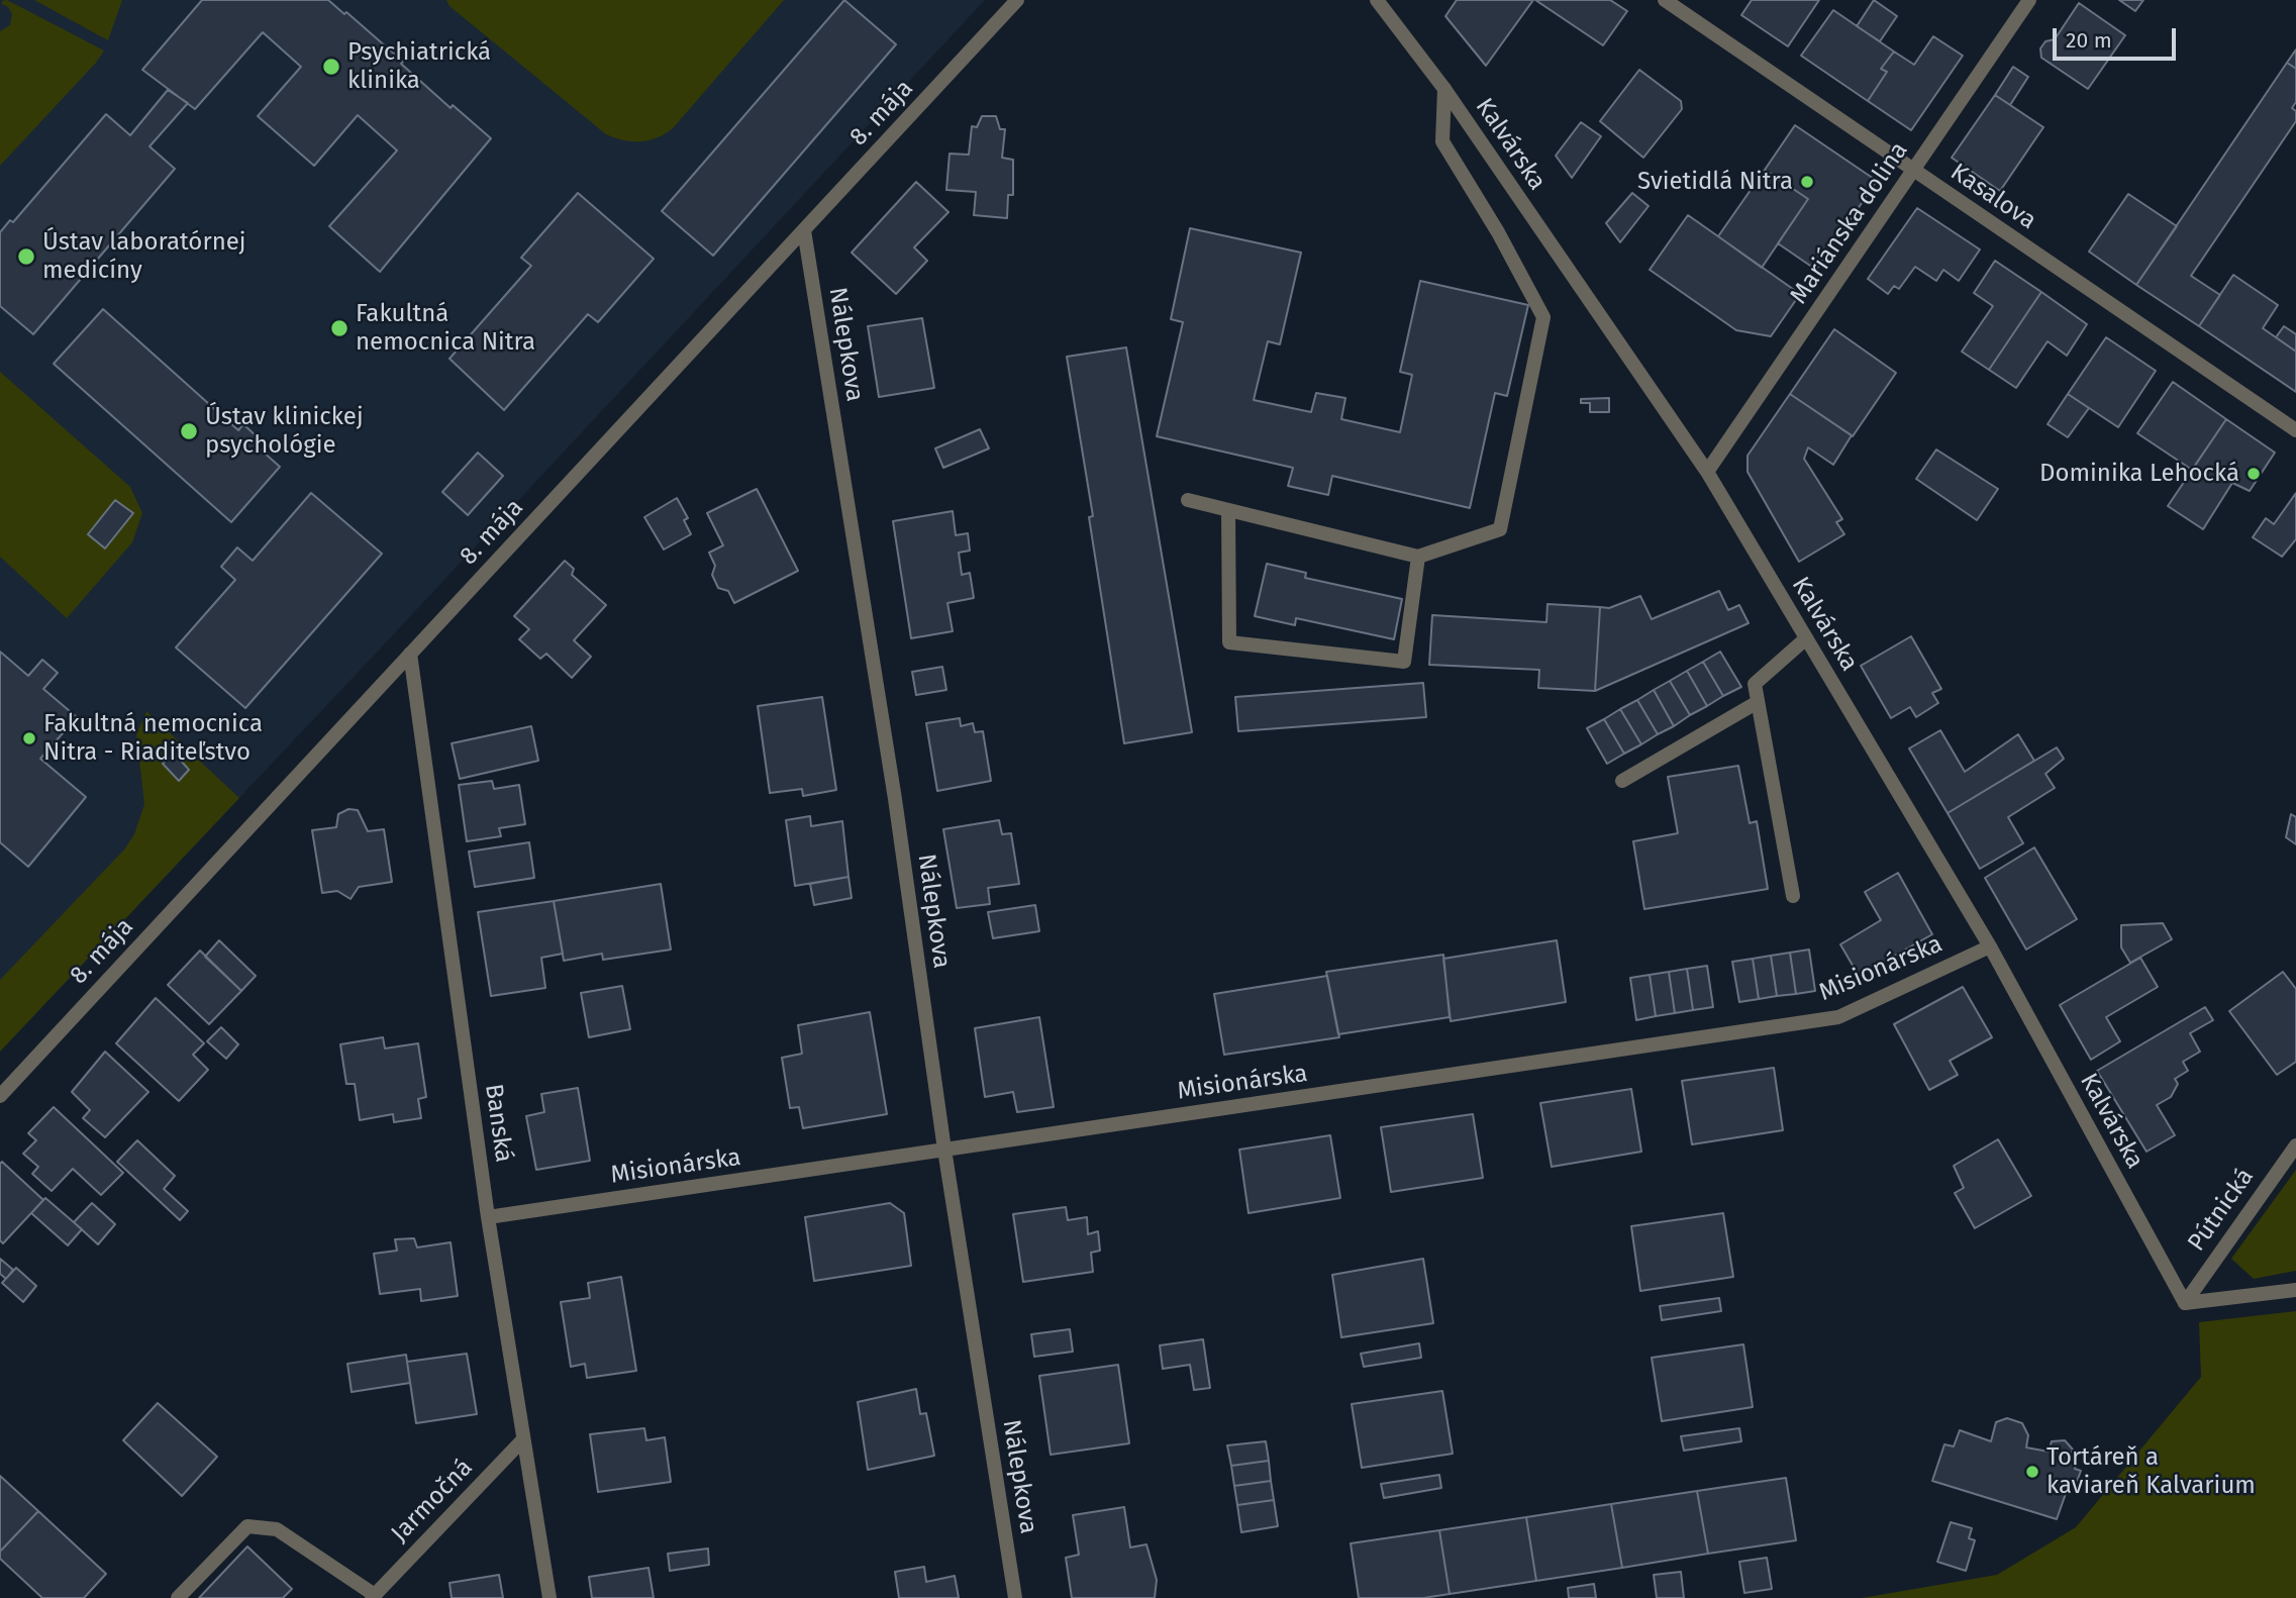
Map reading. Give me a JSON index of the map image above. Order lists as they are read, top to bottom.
{
  "streets": {
    "street": [
      "8. mája",
      "Kalvárska",
      "Kasalova",
      "Mariánska dolina",
      "Nálepkova",
      "Misionárska",
      "Banská",
      "Pútnická",
      "Jarmočná"
    ]
  },
  "crossings": [
    ["8. mája", "Nálepkova"],
    ["8. mája", "Banská"],
    ["Kalvárska", "Mariánska dolina"],
    ["Kalvárska", "Misionárska"],
    ["Kalvárska", "Pútnická"],
    ["Kasalova", "Mariánska dolina"],
    ["Nálepkova", "Misionárska"],
    ["Misionárska", "Banská"],
    ["Banská", "Jarmočná"]
  ],
  "places": [
    "Psychiatrická klinika",
    "Svietidlá Nitra",
    "Ústav laboratórnej medicíny",
    "Fakultná nemocnica Nitra",
    "Ústav klinickej psychológie",
    "Dominika Lehocká",
    "Fakultná nemocnica Nitra - Riaditeľstvo",
    "Tortáreň a kaviareň Kalvarium"
  ],
  "scale_bar": "20 m"
}
